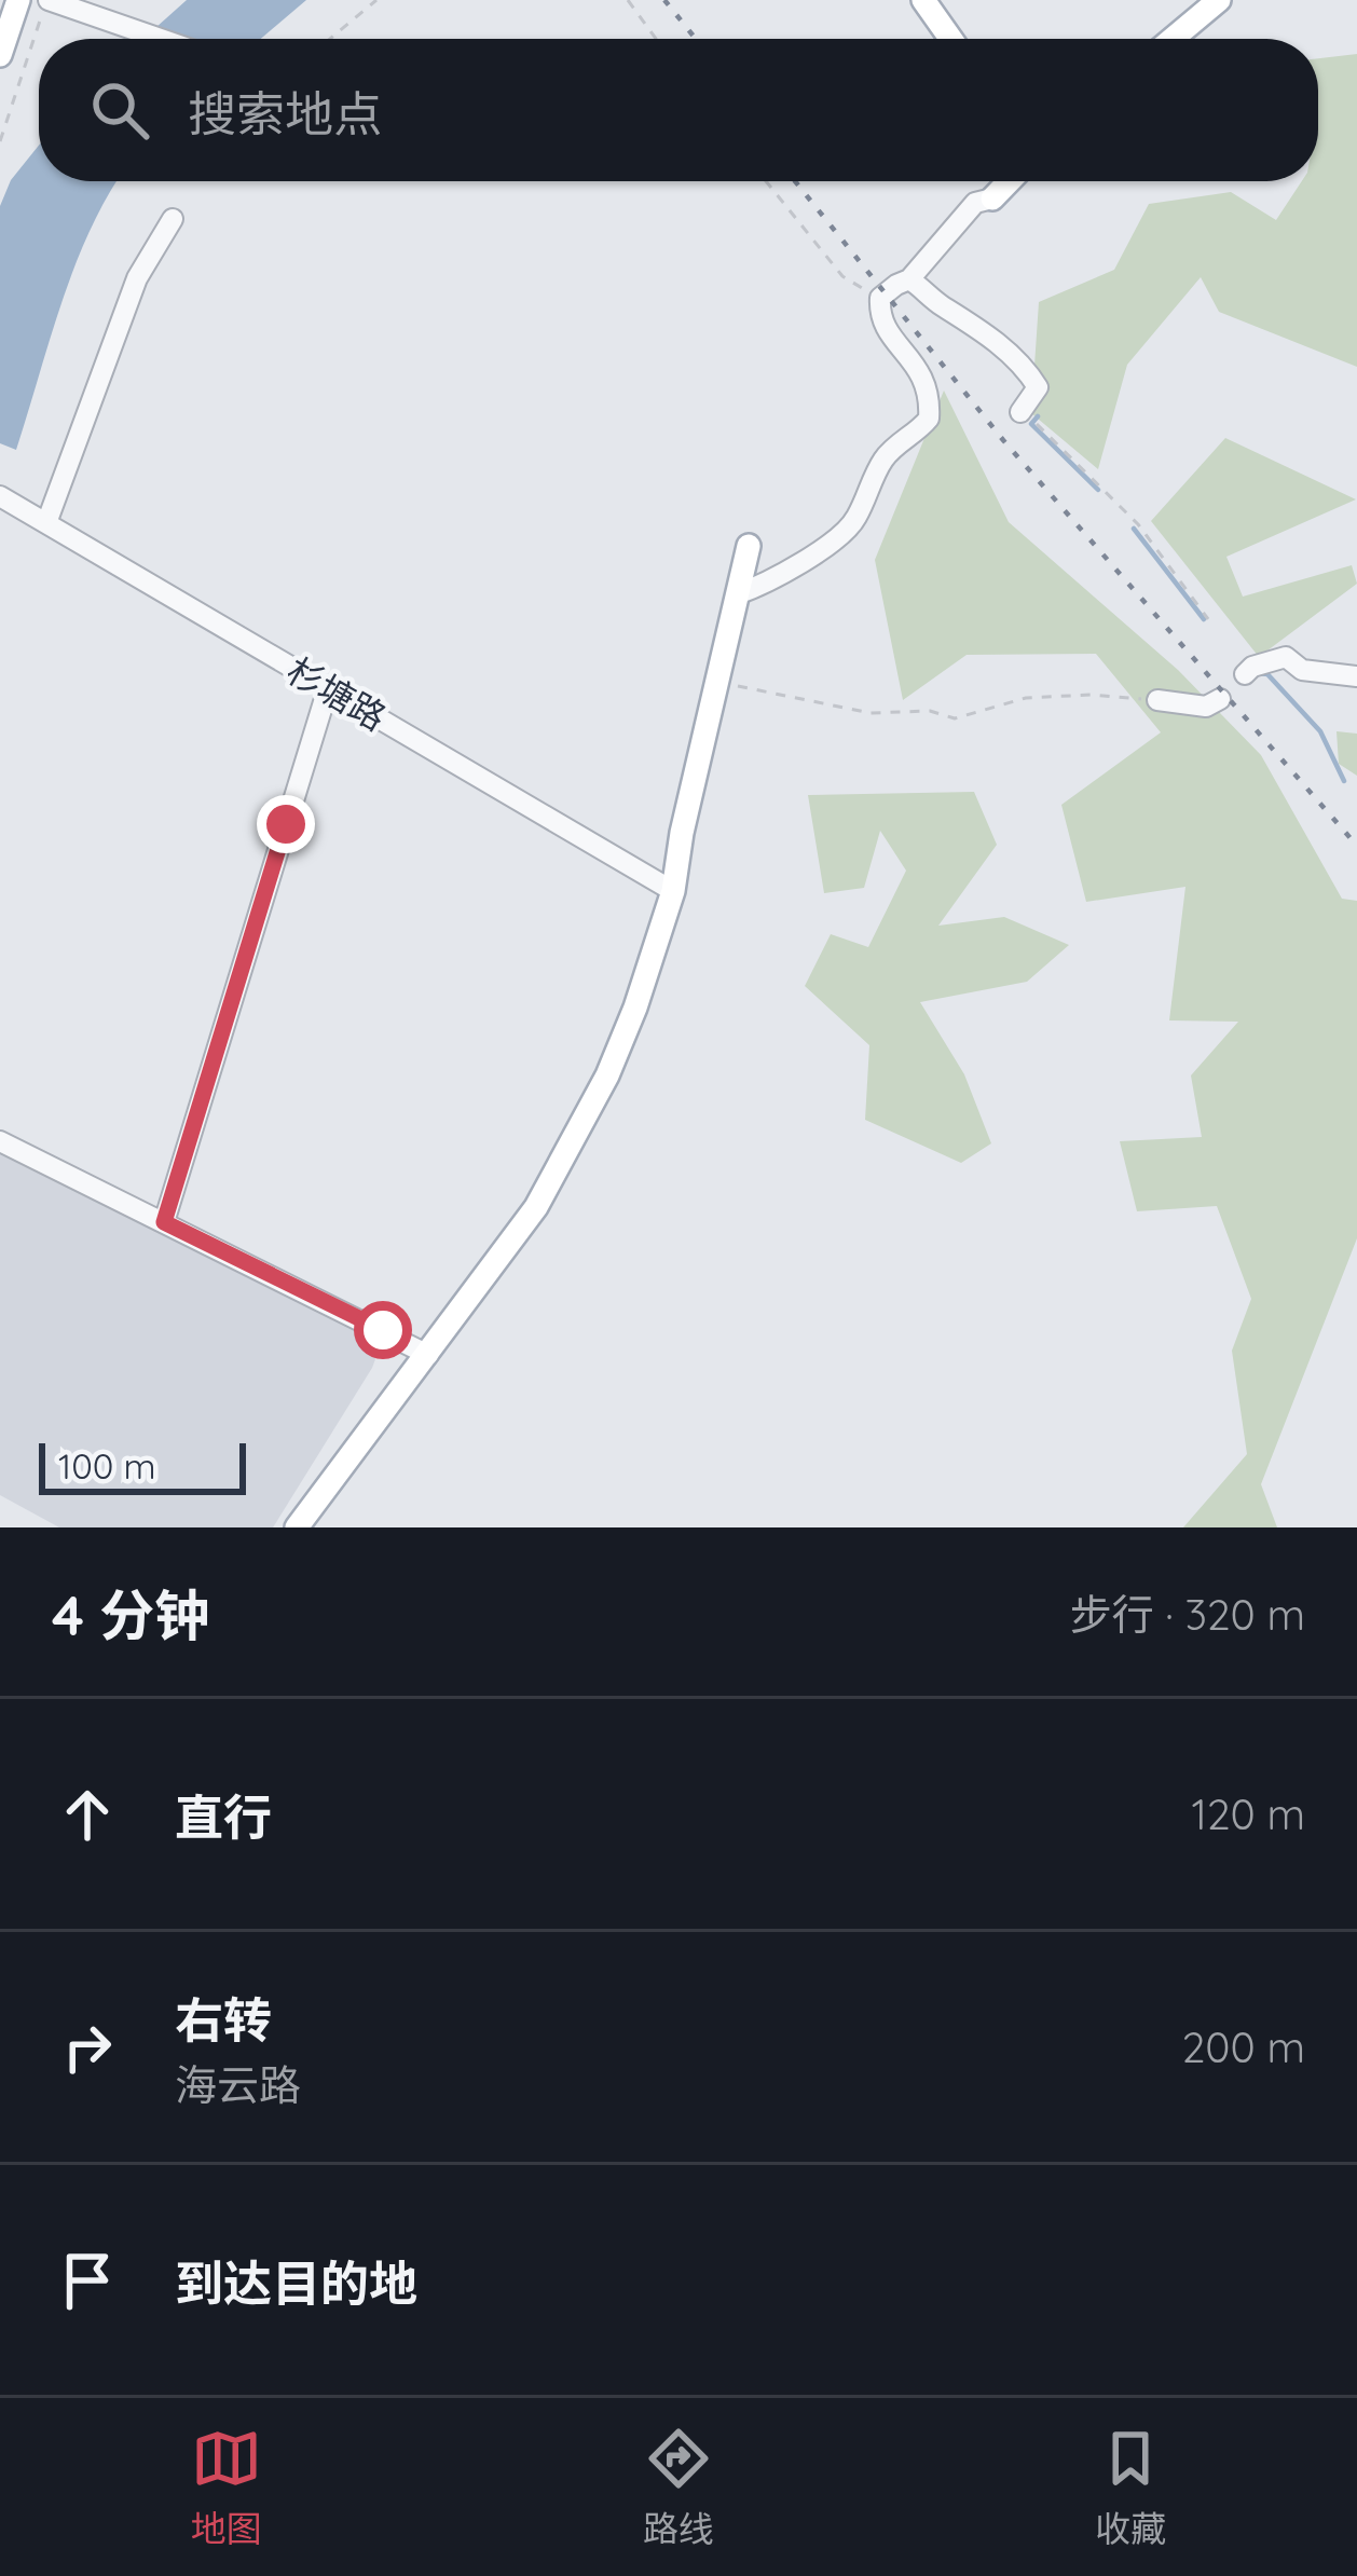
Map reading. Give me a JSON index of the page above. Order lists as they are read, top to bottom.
{
  "streets": {
    "street": ["杉塘路"]
  },
  "scale_bar": "100 m",
  "page": {
    "search": "搜索地点",
    "scale": "100 m",
    "heading": ["4 分钟", "步行 · 320 m"],
    "list": [
      ["直行", "120 m"],
      ["右转", "海云路", "200 m"],
      "到达目的地"
    ],
    "nav": ["地图", "路线", "收藏"]
  }
}
